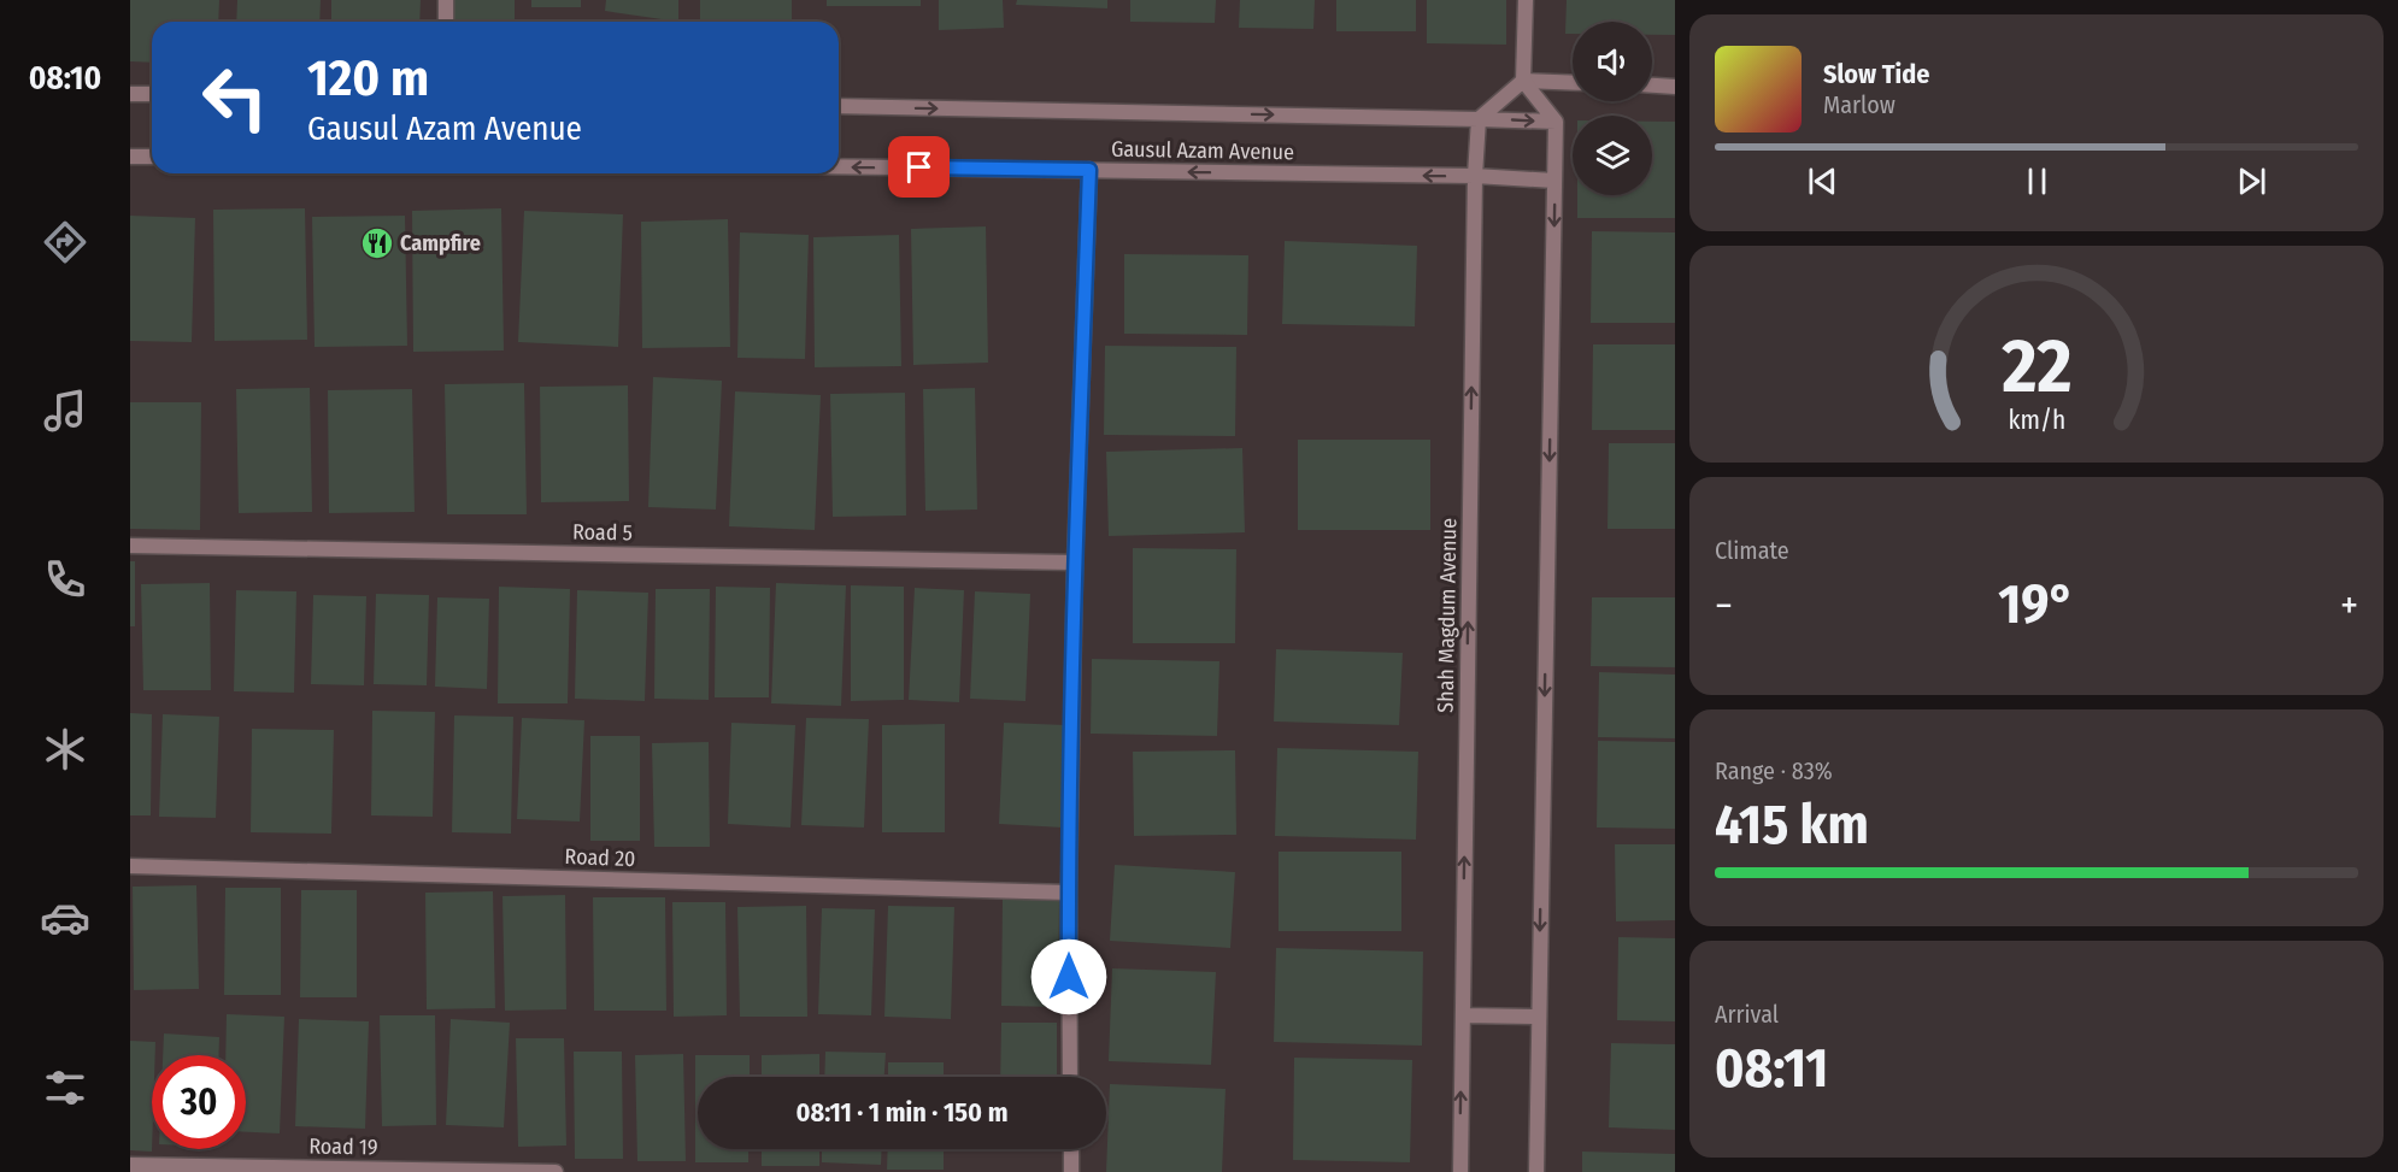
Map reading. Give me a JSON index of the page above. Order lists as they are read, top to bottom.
{
  "streets": {
    "street": [
      "Gausul Azam Avenue",
      "Road 5",
      "Shah Magdum Avenue",
      "Road 20",
      "Road 19"
    ]
  },
  "crossings": [
    ["Gausul Azam Avenue", "Shah Magdum Avenue"]
  ],
  "places": {
    "restaurant": ["Campfire"]
  },
  "page": {
    "tabs": "08:10",
    "turn": ["120 m", "Gausul Azam Avenue"],
    "song": ["Slow Tide", "Marlow"],
    "tile": [
      "Climate",
      ["Range · 83%", "415 km"],
      ["Arrival", "08:11"]
    ],
    "heat": ["−", "19°", "+"],
    "limit": "30",
    "trip": "08:11 · 1 min · 150 m",
    "gauge": ["22", "km/h"]
  }
}
